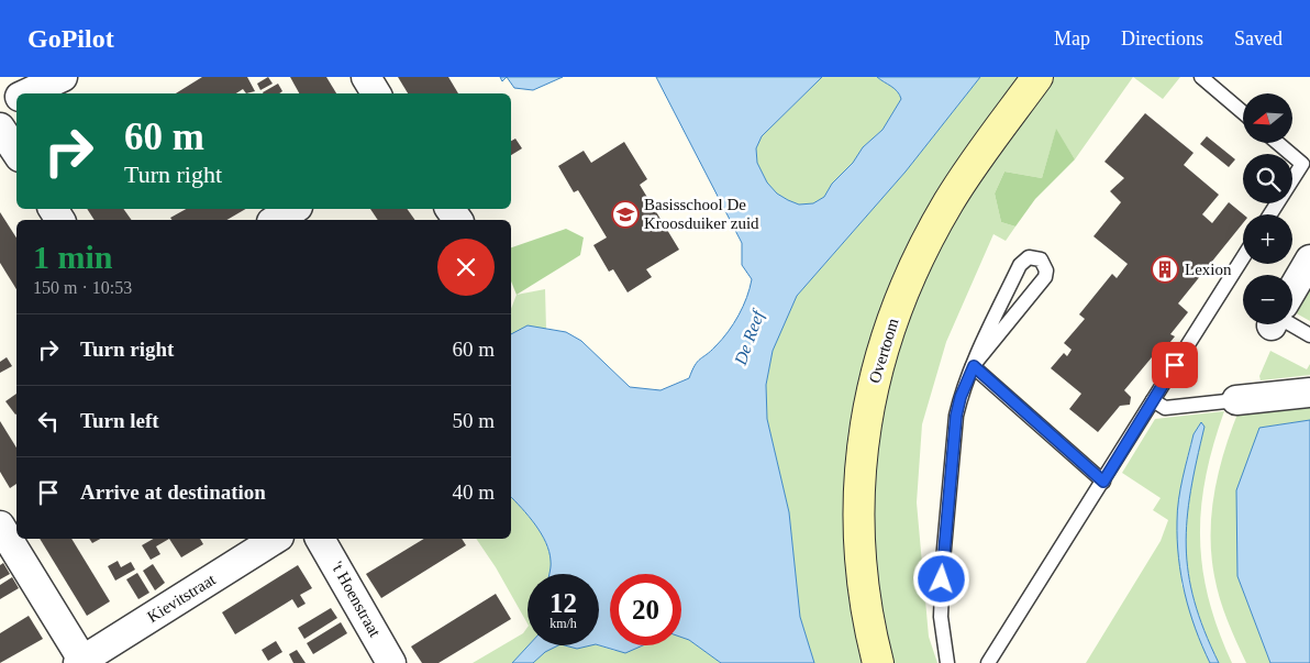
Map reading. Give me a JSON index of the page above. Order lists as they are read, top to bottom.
{
  "streets": {
    "street": ["Overtoom", "Kievitstraat", "'t Hoenstraat"]
  },
  "water": ["De Reef"],
  "places": {
    "school or university": ["Basisschool De Kroosduiker zuid"],
    "building": ["Lexion"]
  },
  "north": "left",
  "page": {
    "header": "GoPilot",
    "nav": ["Map", "Directions", "Saved"],
    "map_buttons": ["+", "−"],
    "turn": ["60 m", "Turn right"],
    "heading": ["1 min", "150 m · 10:53"],
    "list": [
      {
        "name": "Turn right",
        "value": "60 m"
      },
      {
        "name": "Turn left",
        "value": "50 m"
      },
      {
        "name": "Arrive at destination",
        "value": "40 m"
      }
    ],
    "speed": "12 km/h",
    "limit": "20"
  }
}
